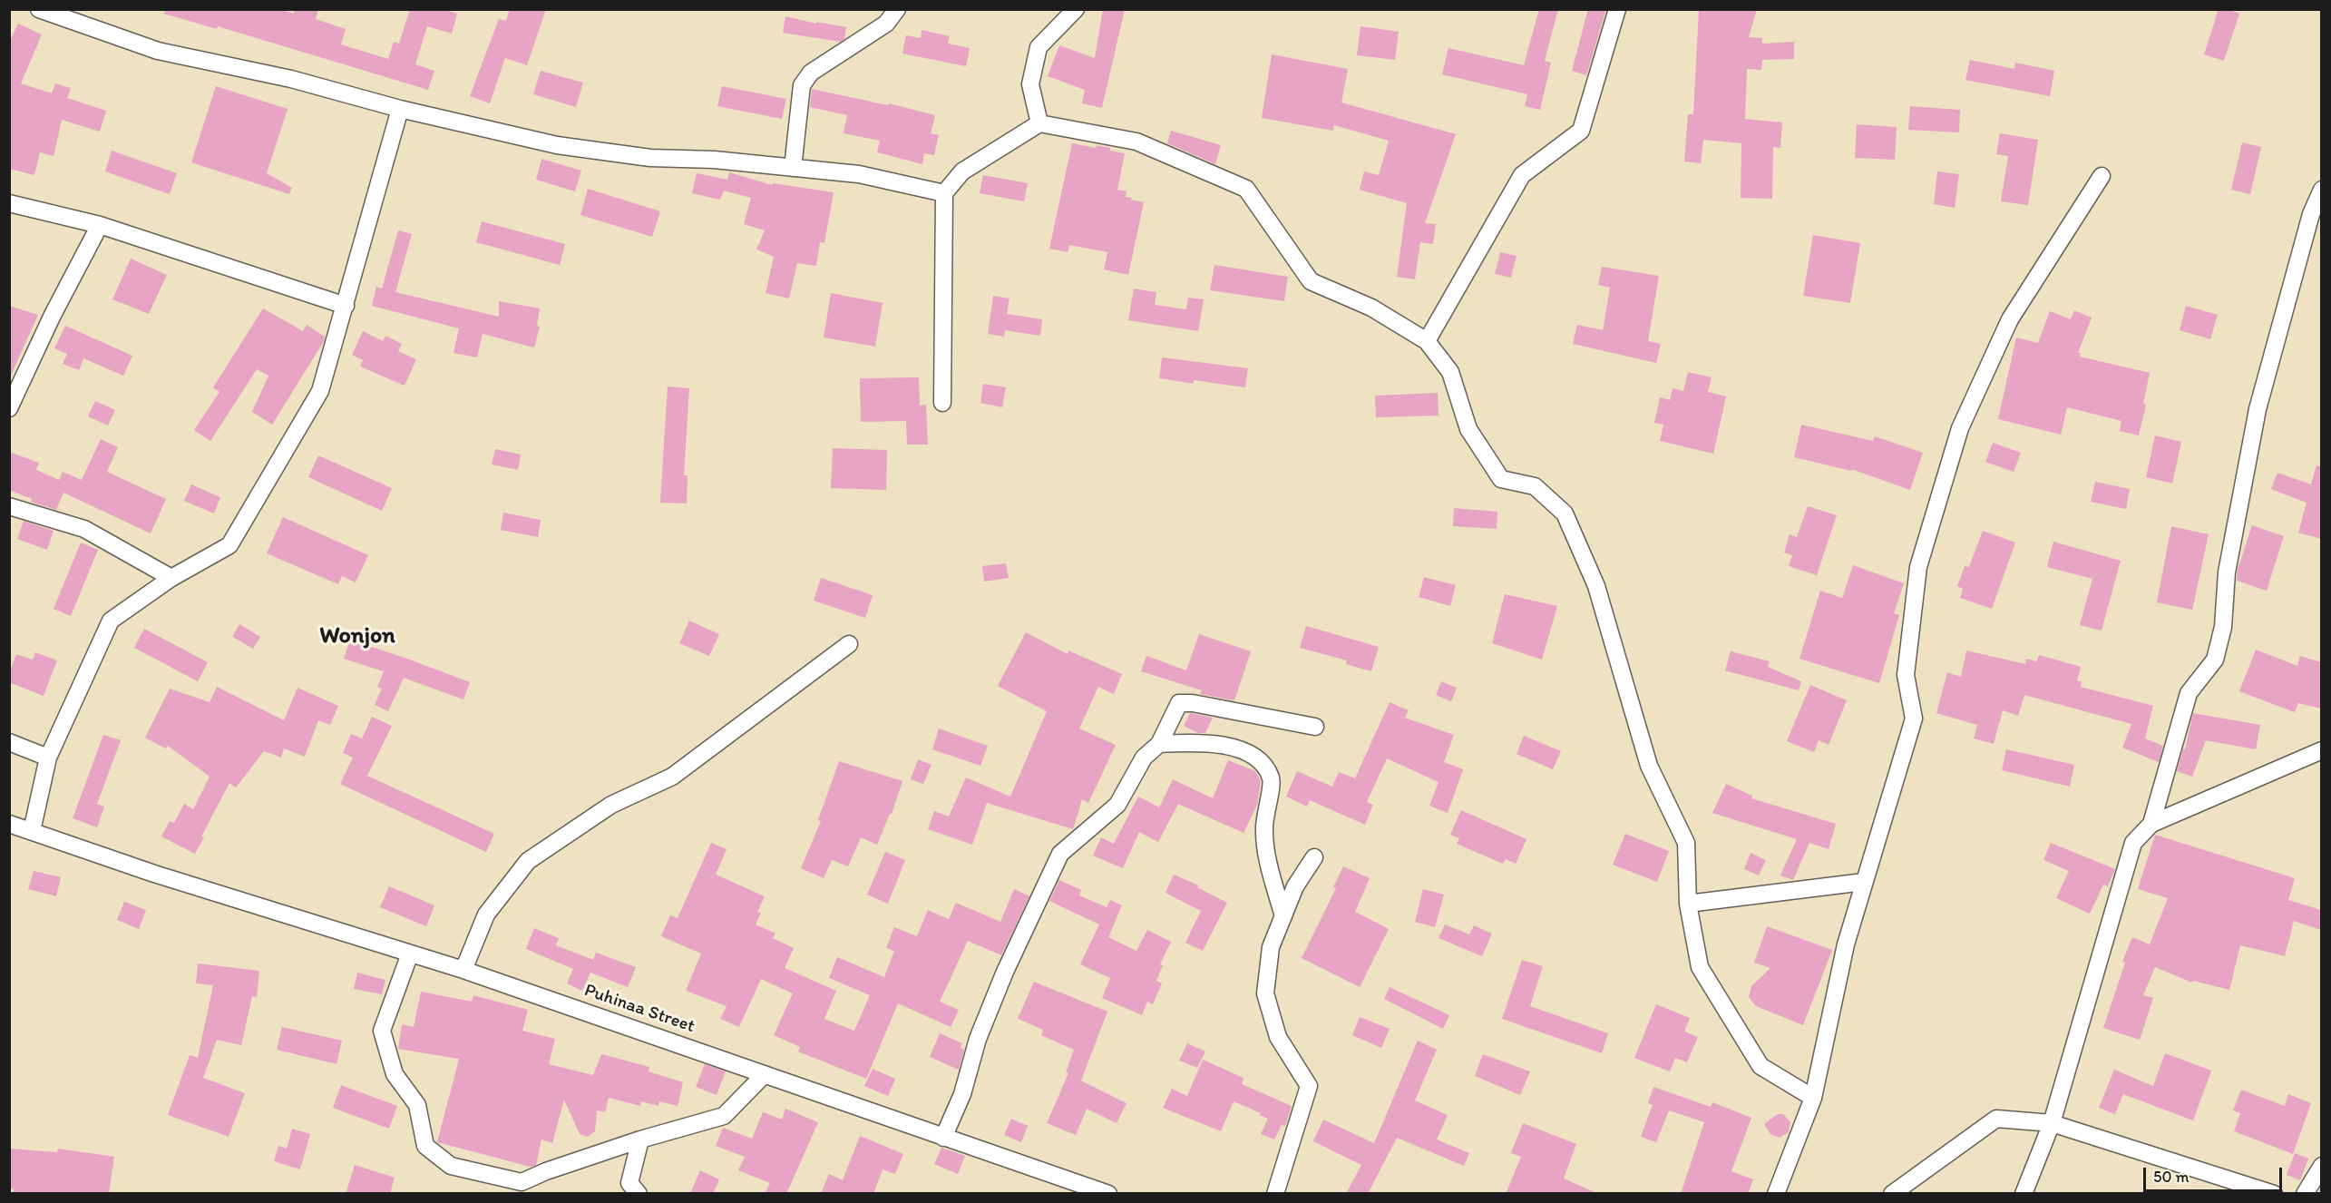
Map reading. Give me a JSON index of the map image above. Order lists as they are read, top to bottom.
{
  "streets": {
    "street": ["Puhinaa Street"]
  },
  "districts": ["Wonjon"],
  "scale_bar": "50 m"
}
